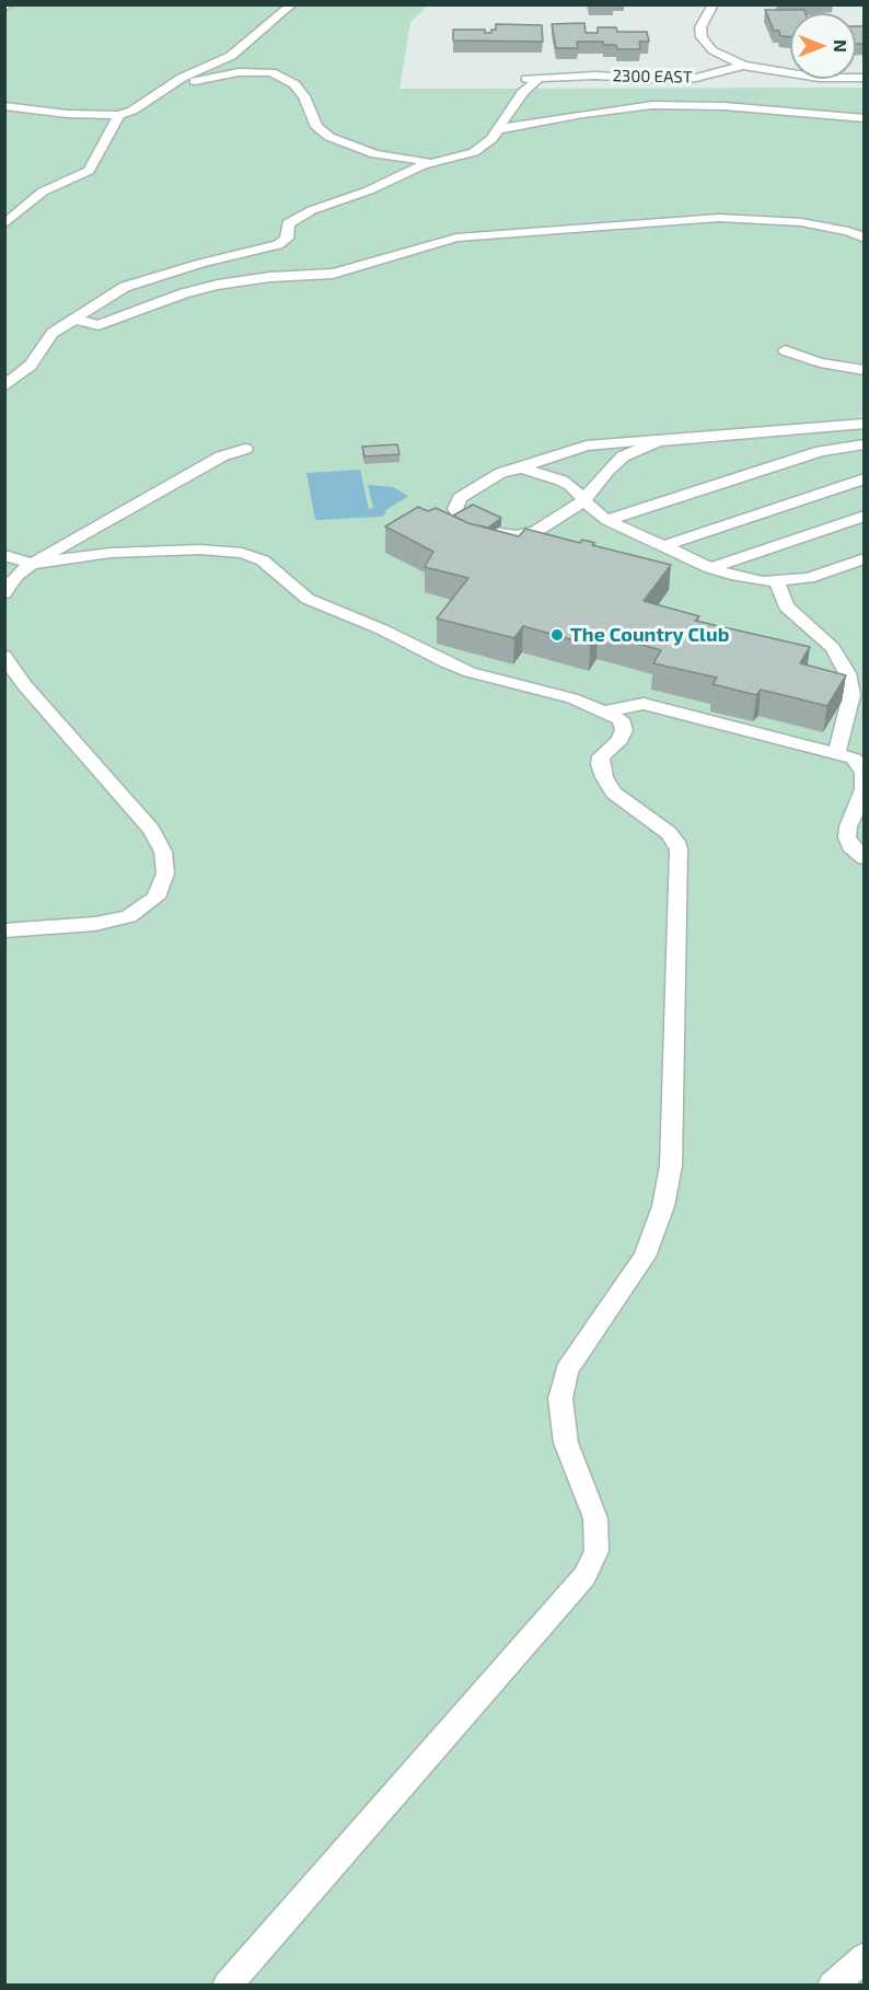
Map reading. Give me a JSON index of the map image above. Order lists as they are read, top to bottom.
{
  "streets": {
    "street": ["2300 EAST"]
  },
  "places": ["The Country Club"],
  "north": "right"
}
